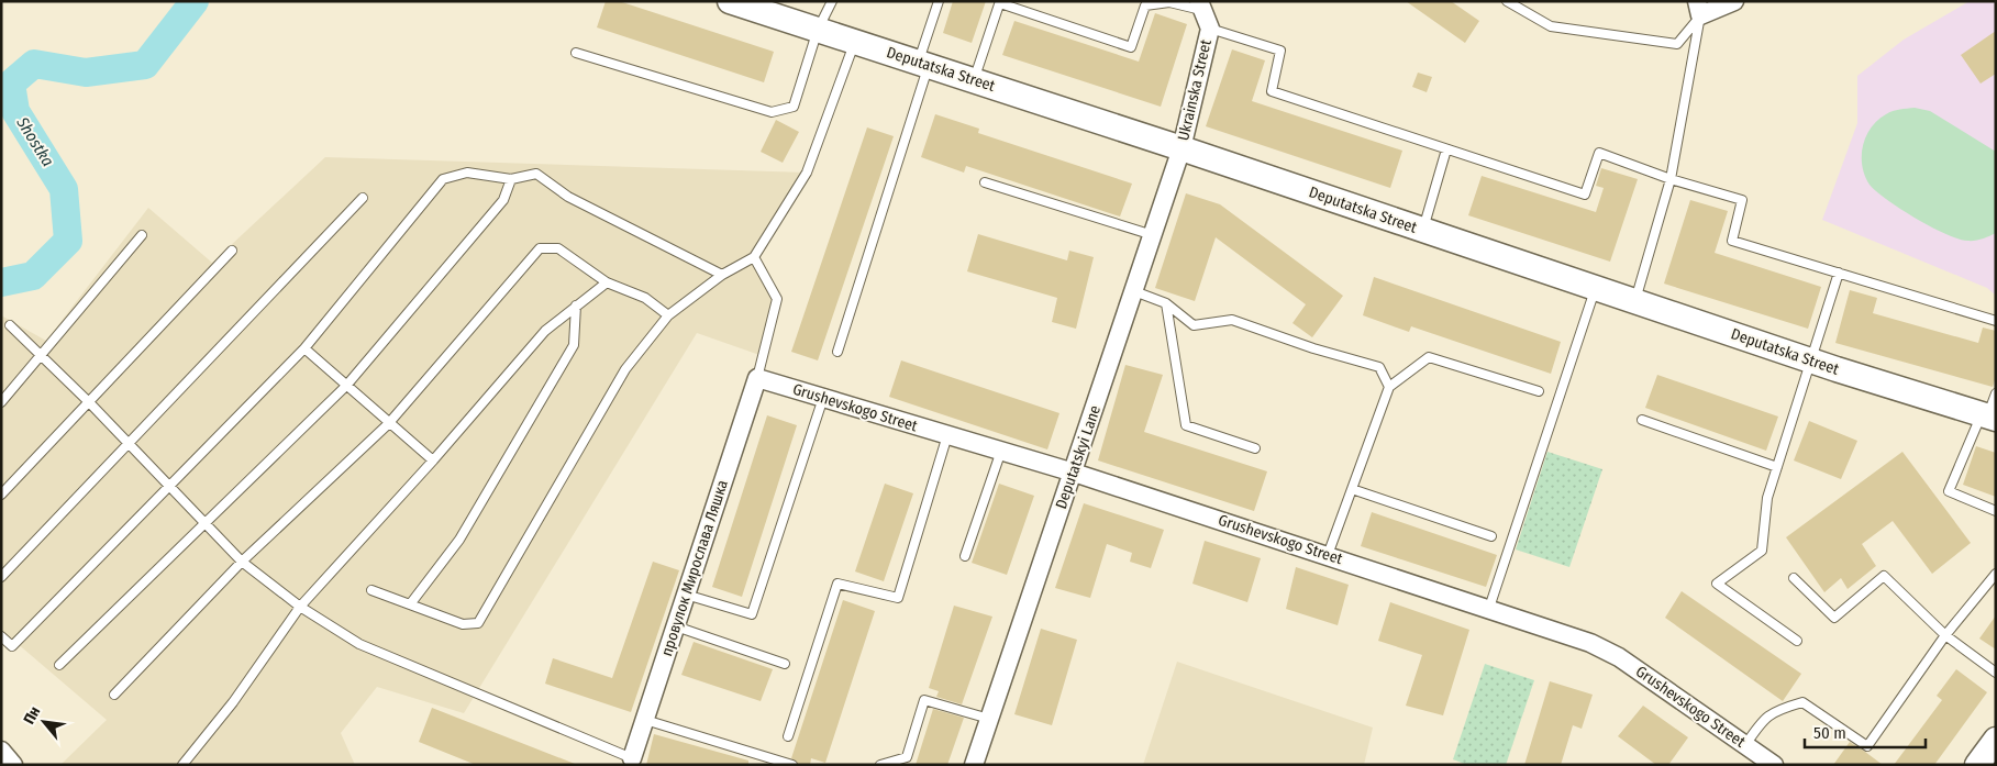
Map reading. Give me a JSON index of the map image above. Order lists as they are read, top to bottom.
{
  "streets": {
    "street": [
      "Deputatska Street",
      "Ukrainska Street",
      "Grushevskogo Street",
      "Deputatskyi Lane",
      "провулок Мирослава Ляшка"
    ]
  },
  "crossings": [
    ["Deputatska Street", "Ukrainska Street"],
    ["Deputatska Street", "Deputatskyi Lane"],
    ["Ukrainska Street", "Deputatskyi Lane"],
    ["Grushevskogo Street", "Deputatskyi Lane"],
    ["Grushevskogo Street", "провулок Мирослава Ляшка"]
  ],
  "water": ["Shostka"],
  "scale_bar": "50 m",
  "north": "top left"
}
